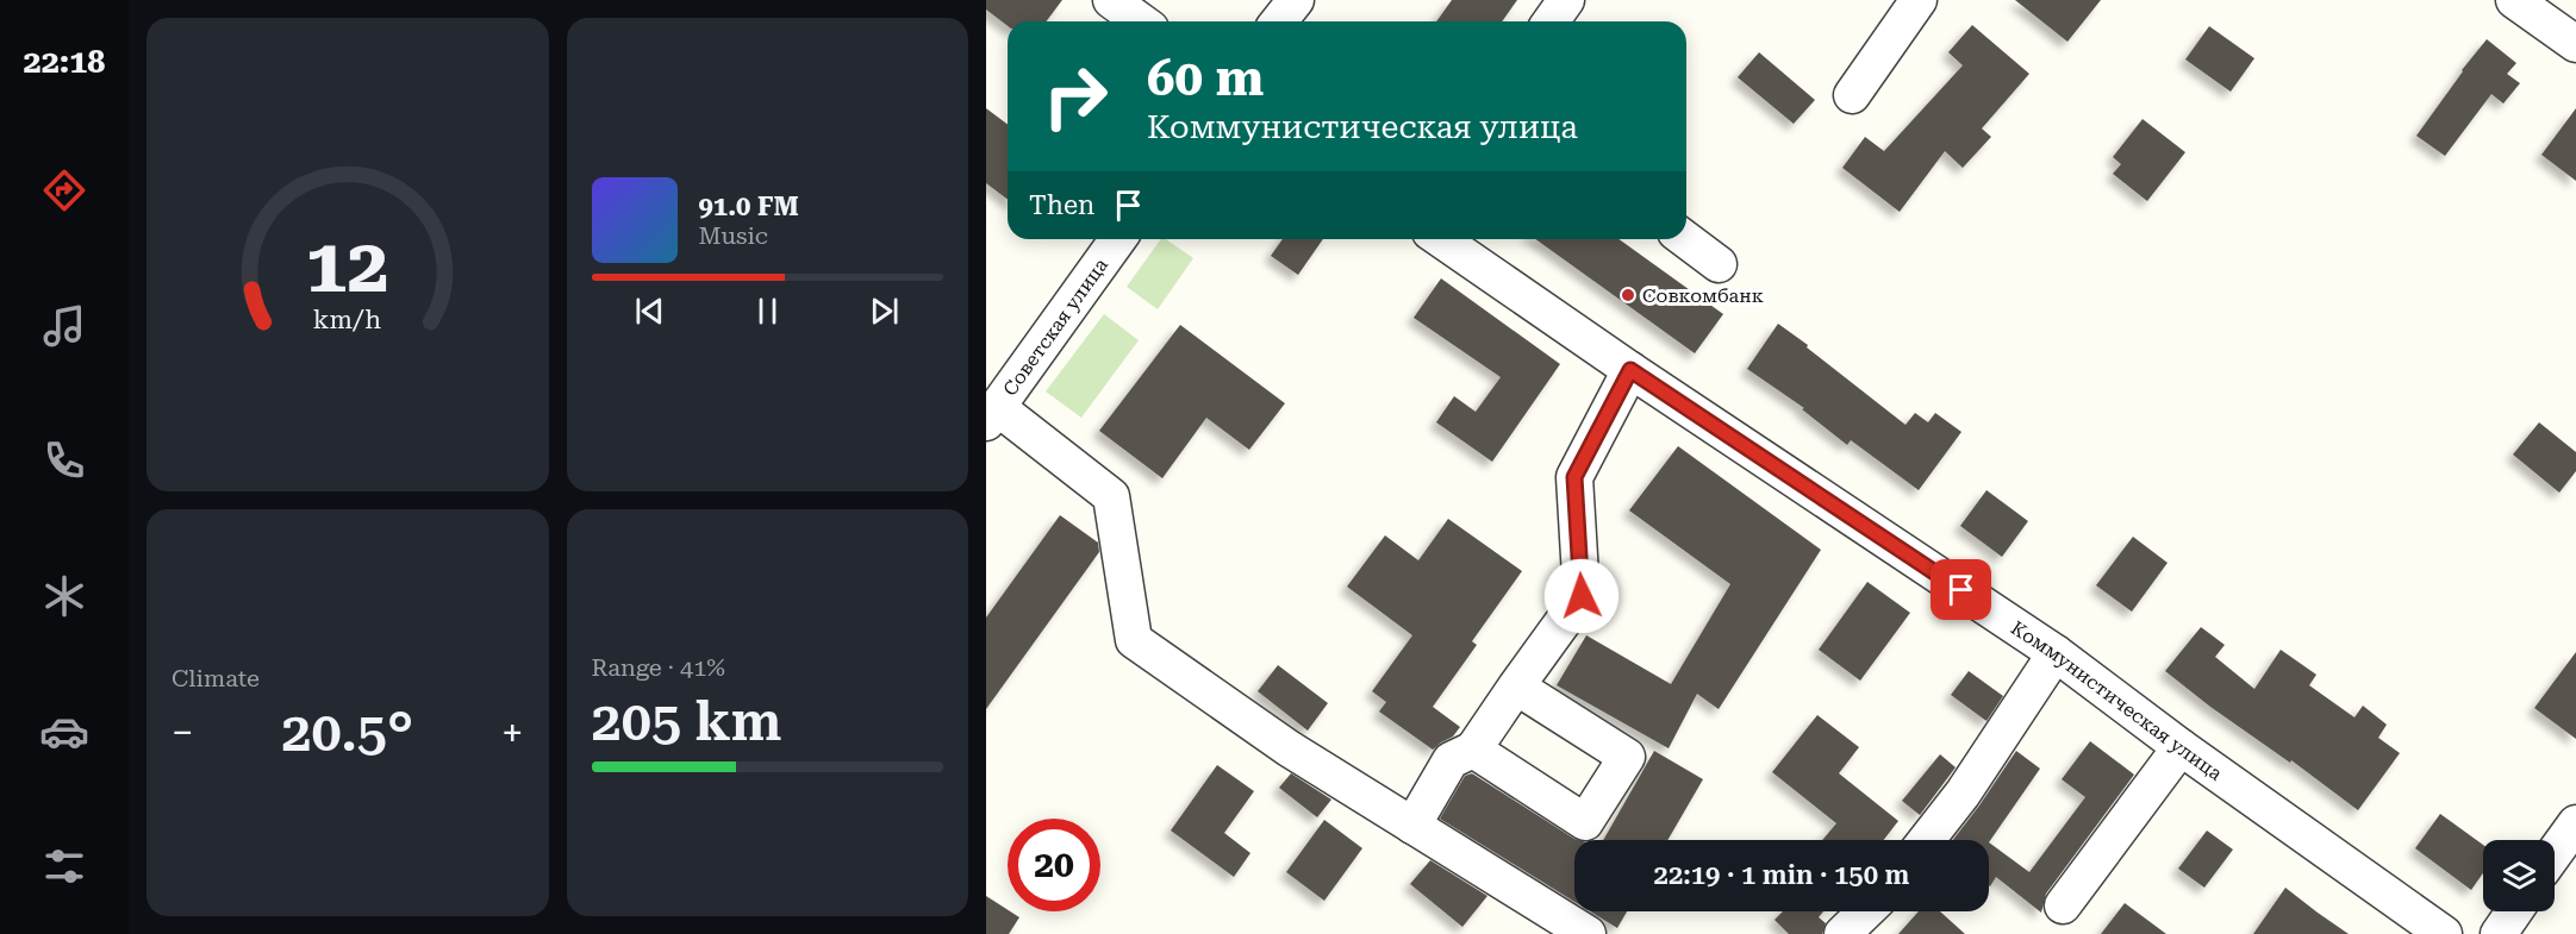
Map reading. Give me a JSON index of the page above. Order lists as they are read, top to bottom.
{
  "streets": {
    "street": ["Советская улица", "Коммунистическая улица"]
  },
  "places": ["Совкомбанк"],
  "page": {
    "tabs": "22:18",
    "turn": ["60 m", "Коммунистическая улица"],
    "then": "Then",
    "song": ["91.0 FM", "Music"],
    "tile": [
      "Climate",
      ["Range · 41%", "205 km"]
    ],
    "heat": ["−", "20.5°", "+"],
    "limit": "20",
    "trip": "22:19 · 1 min · 150 m",
    "gauge": ["12", "km/h"]
  }
}
